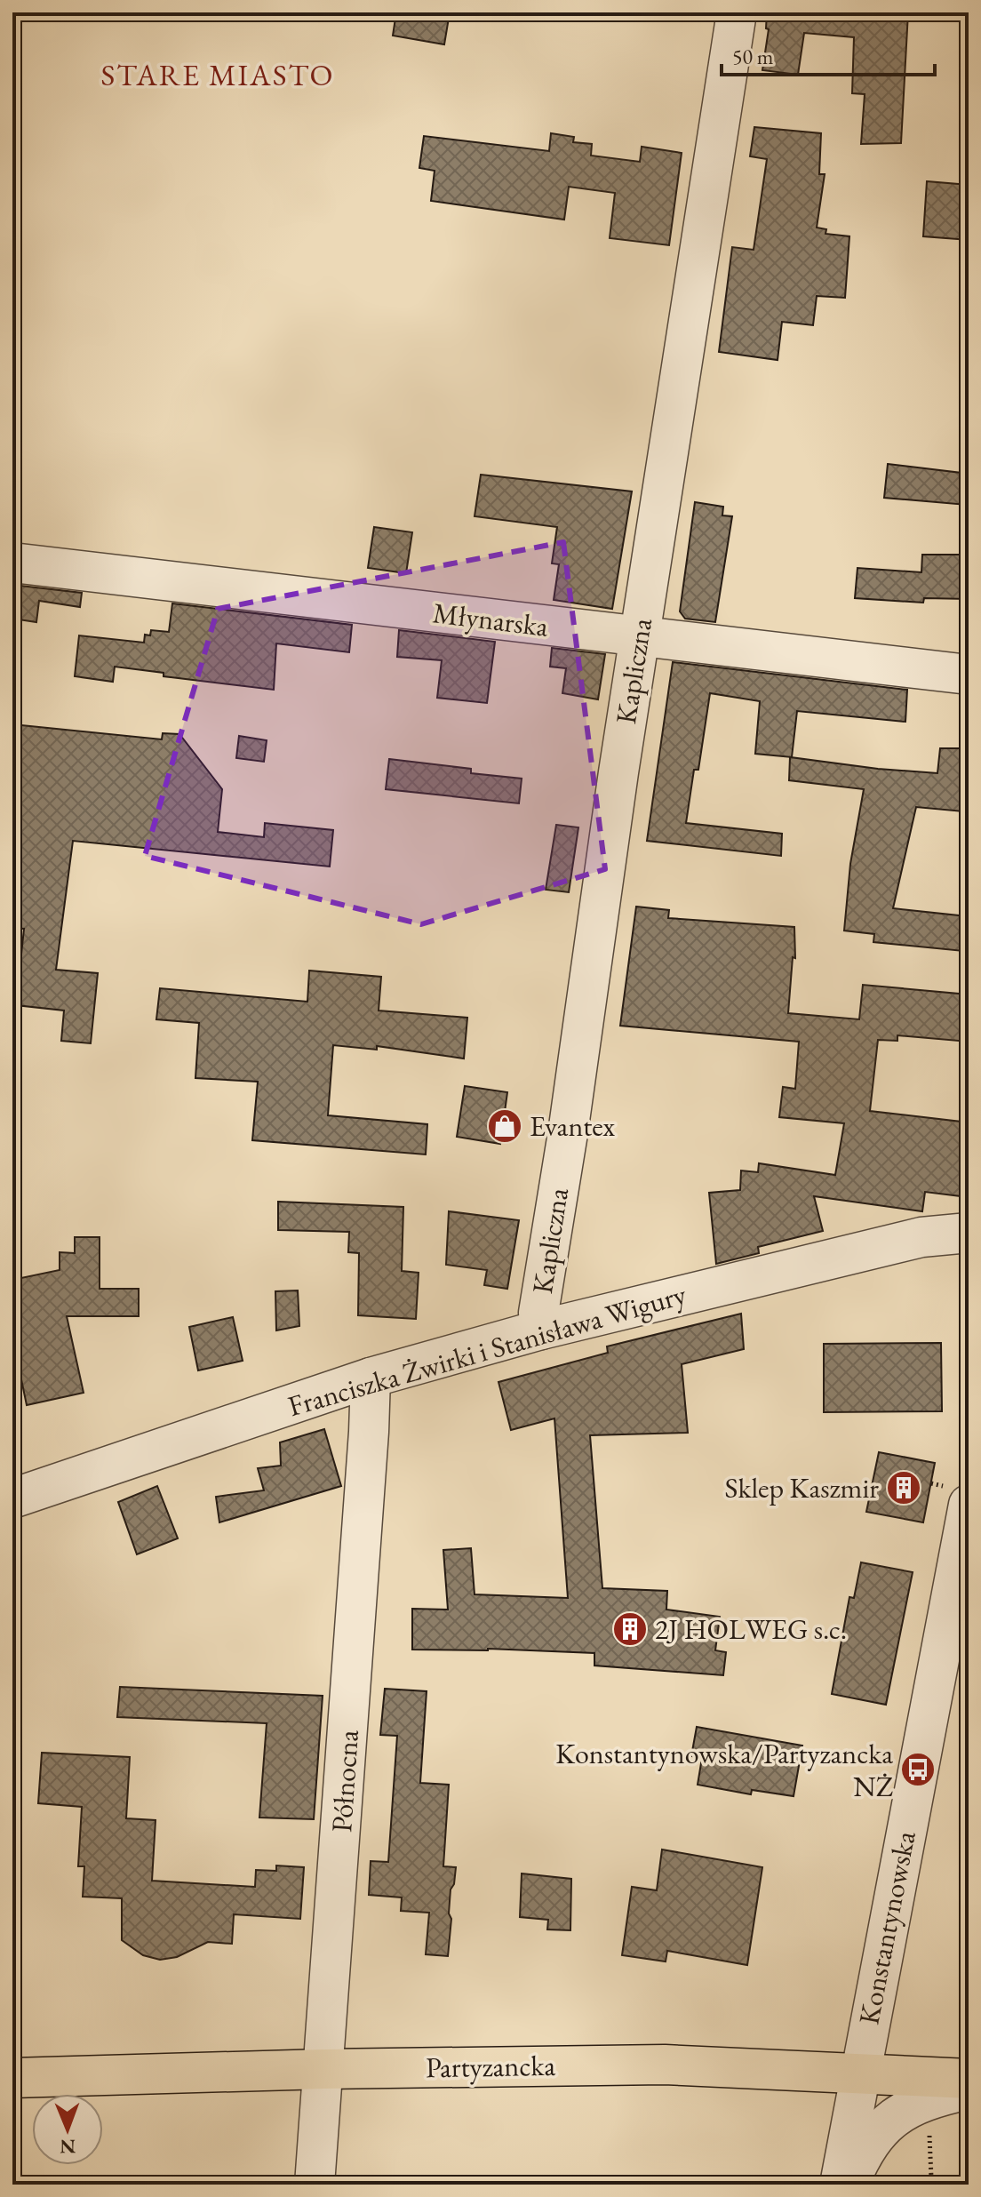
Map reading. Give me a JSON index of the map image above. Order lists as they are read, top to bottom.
{
  "streets": {
    "main road": ["Partyzancka"],
    "street": [
      "Młynarska",
      "Kapliczna",
      "Franciszka Żwirki i Stanisława Wigury",
      "Północna",
      "Konstantynowska"
    ]
  },
  "crossings": [
    ["Młynarska", "Kapliczna"],
    ["Kapliczna", "Franciszka Żwirki i Stanisława Wigury"],
    ["Franciszka Żwirki i Stanisława Wigury", "Północna"],
    ["Północna", "Partyzancka"],
    ["Konstantynowska", "Partyzancka"]
  ],
  "districts": ["STARE MIASTO"],
  "places": {
    "shop": ["Evantex"],
    "building": ["Sklep Kaszmir", "2J HOLWEG s.c."],
    "bus stop": ["Konstantynowska/Partyzancka NŻ"]
  },
  "scale_bar": "50 m",
  "north": "bottom"
}
